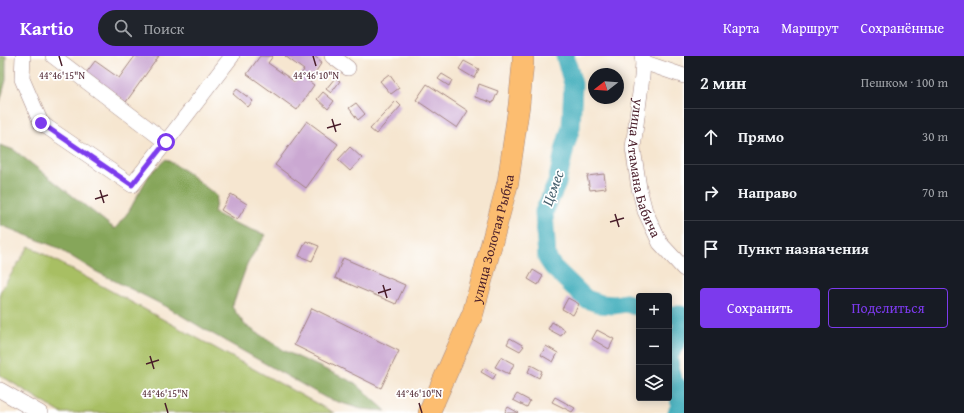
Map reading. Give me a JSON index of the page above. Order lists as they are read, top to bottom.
{
  "streets": {
    "highway": ["улица Золотая Рыбка"],
    "street": ["улица Атамана Бабича"]
  },
  "water": ["Цемес"],
  "north": "left",
  "page": {
    "header": "Kartio",
    "search": "Поиск",
    "nav": ["Карта", "Маршрут", "Сохранённые"],
    "heading": ["2 мин", "Пешком · 100 m"],
    "list": [
      ["Прямо", "30 m"],
      ["Направо", "70 m"],
      "Пункт назначения"
    ],
    "buttons": ["Сохранить", "Поделиться"],
    "map_buttons": ["+", "−"]
  },
  "coordinates": ["44°46'15\"N", "44°46'10\"N"]
}
